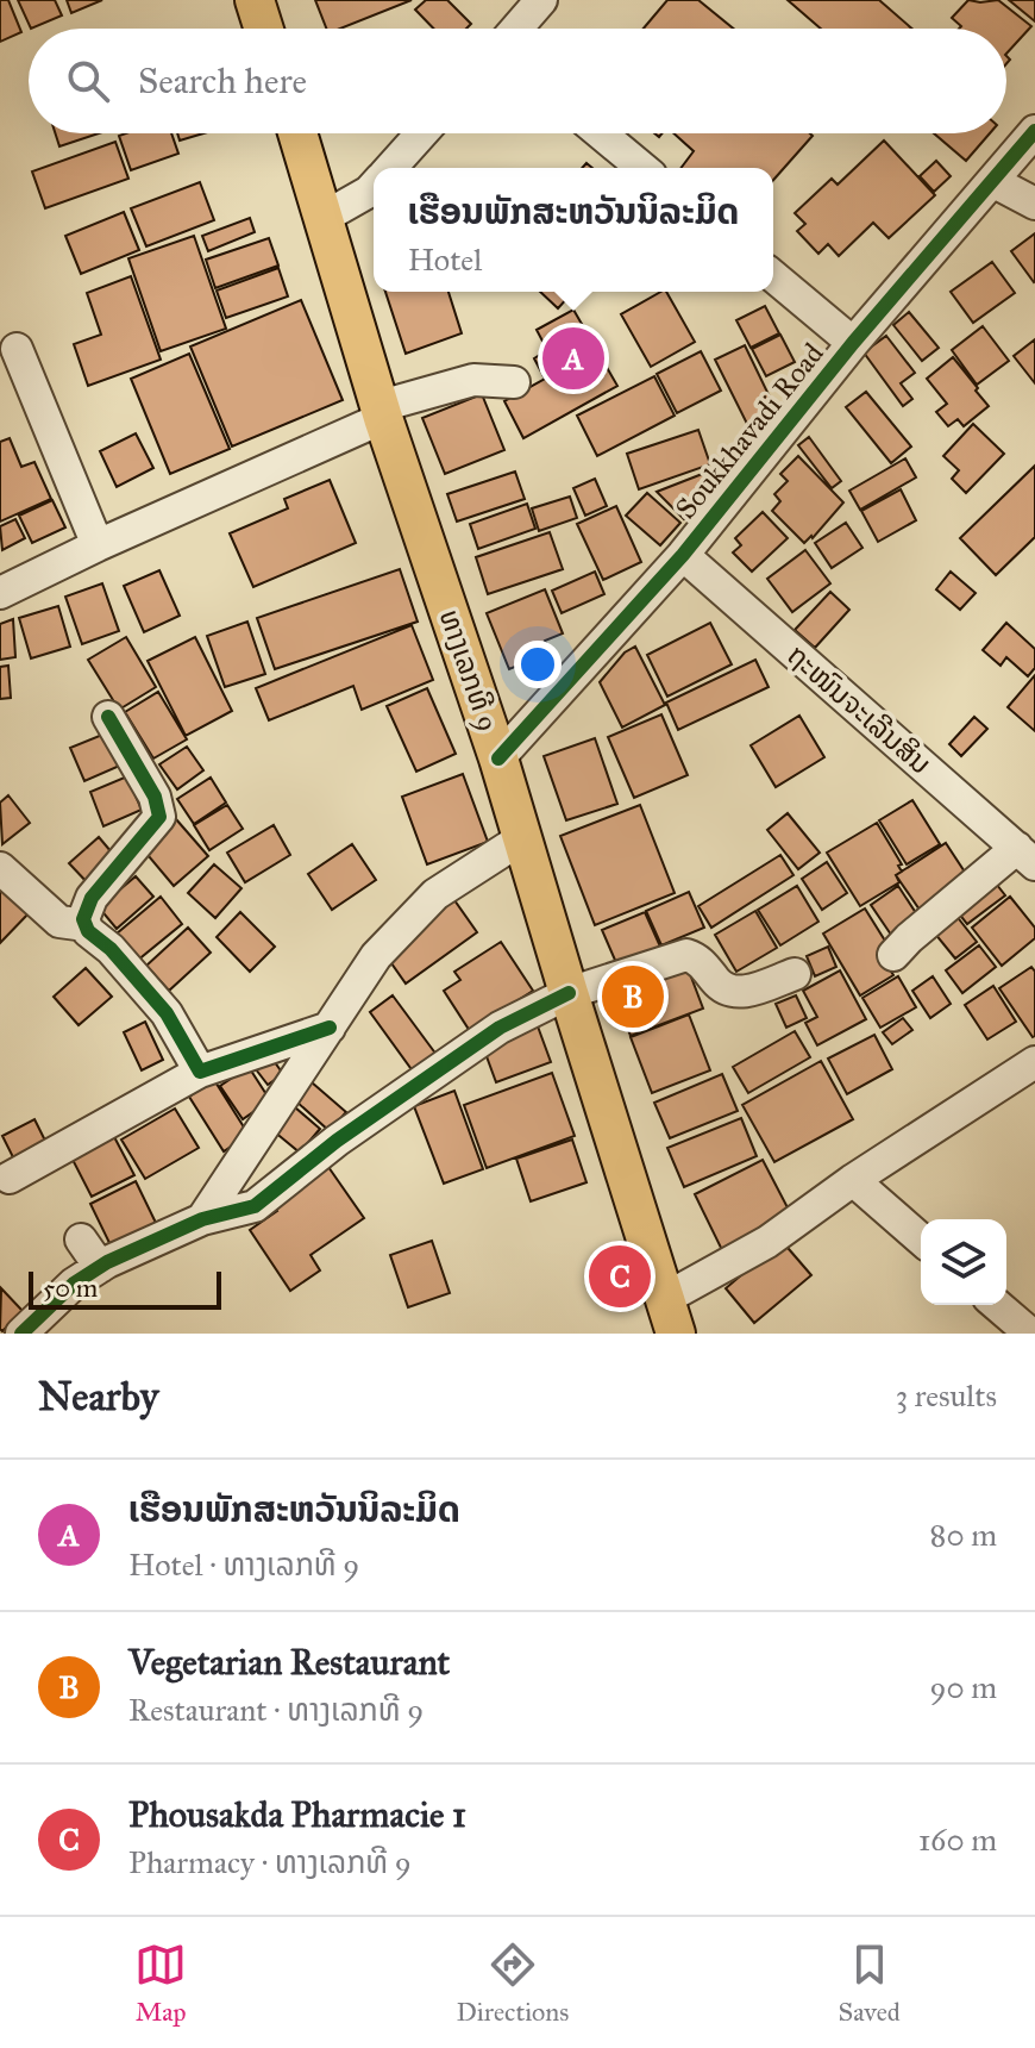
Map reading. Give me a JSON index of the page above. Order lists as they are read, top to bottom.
{
  "streets": {
    "main road": ["ທາງເລກທີ 9"],
    "street": ["Soukkhavadi Road", "ຖະໜົນຈະເລີນສິນ"]
  },
  "crossings": [
    ["Soukkhavadi Road", "ທາງເລກທີ 9"],
    ["Soukkhavadi Road", "ຖະໜົນຈະເລີນສິນ"]
  ],
  "scale_bar": "50 m",
  "page": {
    "search": "Search here",
    "popup": ["ເຮືອນພັກສະຫວັນນິລະມິດ", "Hotel"],
    "pins": ["A", "B", "C"],
    "scale": "50 m",
    "heading": ["Nearby", "3 results"],
    "list": [
      {
        "mark": "A",
        "name": "ເຮືອນພັກສະຫວັນນິລະມິດ",
        "note": "Hotel · ທາງເລກທີ 9",
        "value": "80 m"
      },
      {
        "mark": "B",
        "name": "Vegetarian Restaurant",
        "note": "Restaurant · ທາງເລກທີ 9",
        "value": "90 m"
      },
      {
        "mark": "C",
        "name": "Phousakda Pharmacie 1",
        "note": "Pharmacy · ທາງເລກທີ 9",
        "value": "160 m"
      }
    ],
    "nav": ["Map", "Directions", "Saved"]
  }
}
